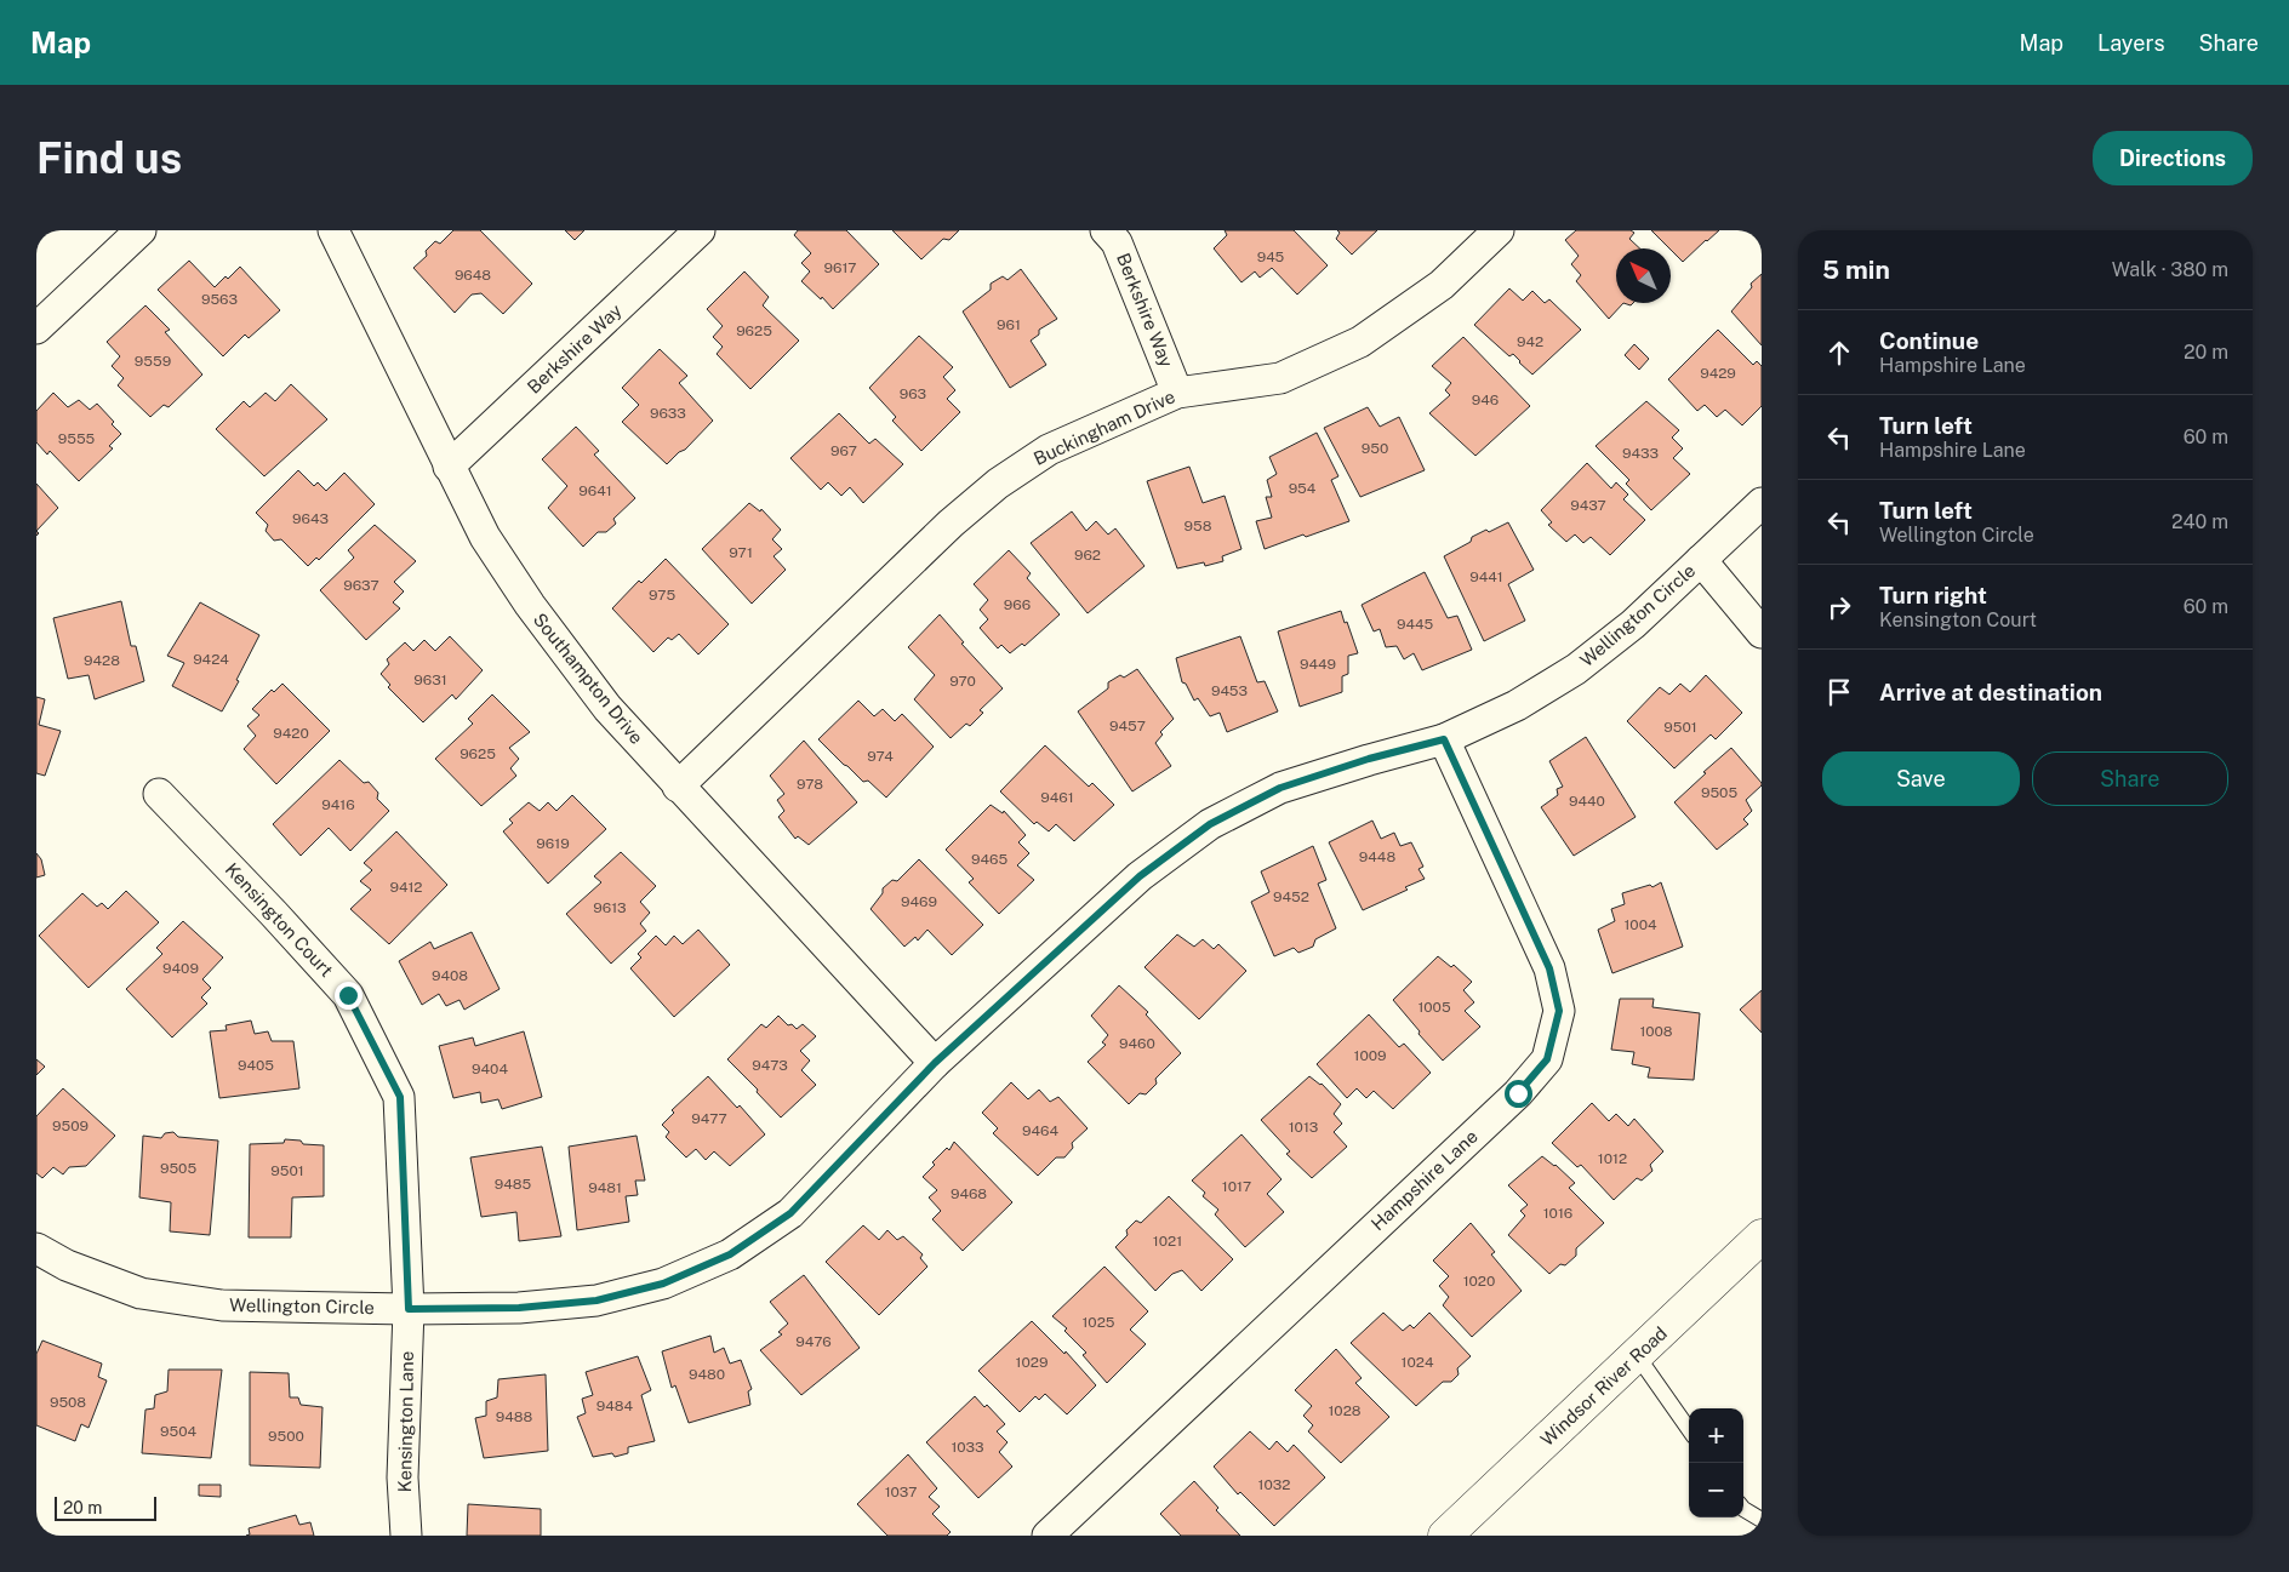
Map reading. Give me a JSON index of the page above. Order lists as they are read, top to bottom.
{
  "streets": {
    "main road": ["Windsor River Road"],
    "street": [
      "Berkshire Way",
      "Buckingham Drive",
      "Wellington Circle",
      "Southampton Drive",
      "Kensington Court",
      "Hampshire Lane",
      "Kensington Lane"
    ]
  },
  "crossings": [
    ["Berkshire Way", "Buckingham Drive"],
    ["Berkshire Way", "Southampton Drive"],
    ["Buckingham Drive", "Southampton Drive"],
    ["Wellington Circle", "Southampton Drive"],
    ["Wellington Circle", "Kensington Court"],
    ["Wellington Circle", "Hampshire Lane"],
    ["Wellington Circle", "Kensington Lane"],
    ["Kensington Court", "Kensington Lane"]
  ],
  "house_numbers": [
    "945",
    "9617",
    "9648",
    "9563",
    "961",
    "9625",
    "942",
    "9559",
    "9429",
    "963",
    "946",
    "9633",
    "9555",
    "950",
    "967",
    "9433",
    "954",
    "9641",
    "9437",
    "9643",
    "958",
    "971",
    "962",
    "9441",
    "9637",
    "975",
    "966",
    "9445",
    "9424",
    "9428",
    "9449",
    "9631",
    "970",
    "9453",
    "9457",
    "9501",
    "9420",
    "9625",
    "974",
    "978",
    "9505",
    "9461",
    "9440",
    "9416",
    "9619",
    "9448",
    "9465",
    "9412",
    "9452",
    "9469",
    "9613",
    "1004",
    "9409",
    "9408",
    "1005",
    "1008",
    "9460",
    "1009",
    "9405",
    "9473",
    "9404",
    "9477",
    "9509",
    "1013",
    "9464",
    "1012",
    "9505",
    "9501",
    "9485",
    "1017",
    "9481",
    "9468",
    "1016",
    "1021",
    "1020",
    "1025",
    "9476",
    "1029",
    "1024",
    "9480",
    "9508",
    "9484",
    "1028",
    "9488",
    "9504",
    "9500",
    "1033",
    "1032",
    "1037"
  ],
  "scale_bar": "20 m",
  "north": "top left",
  "page": {
    "header": "Map",
    "nav": ["Map", "Layers", "Share"],
    "buttons": [
      "Directions",
      ["Save", "Share"]
    ],
    "title": "Find us",
    "heading": ["5 min", "Walk · 380 m"],
    "list": [
      ["Continue", "Hampshire Lane", "20 m"],
      ["Turn left", "Hampshire Lane", "60 m"],
      ["Turn left", "Wellington Circle", "240 m"],
      ["Turn right", "Kensington Court", "60 m"],
      "Arrive at destination"
    ],
    "map_buttons": ["+", "−"],
    "scale": "20 m"
  }
}
